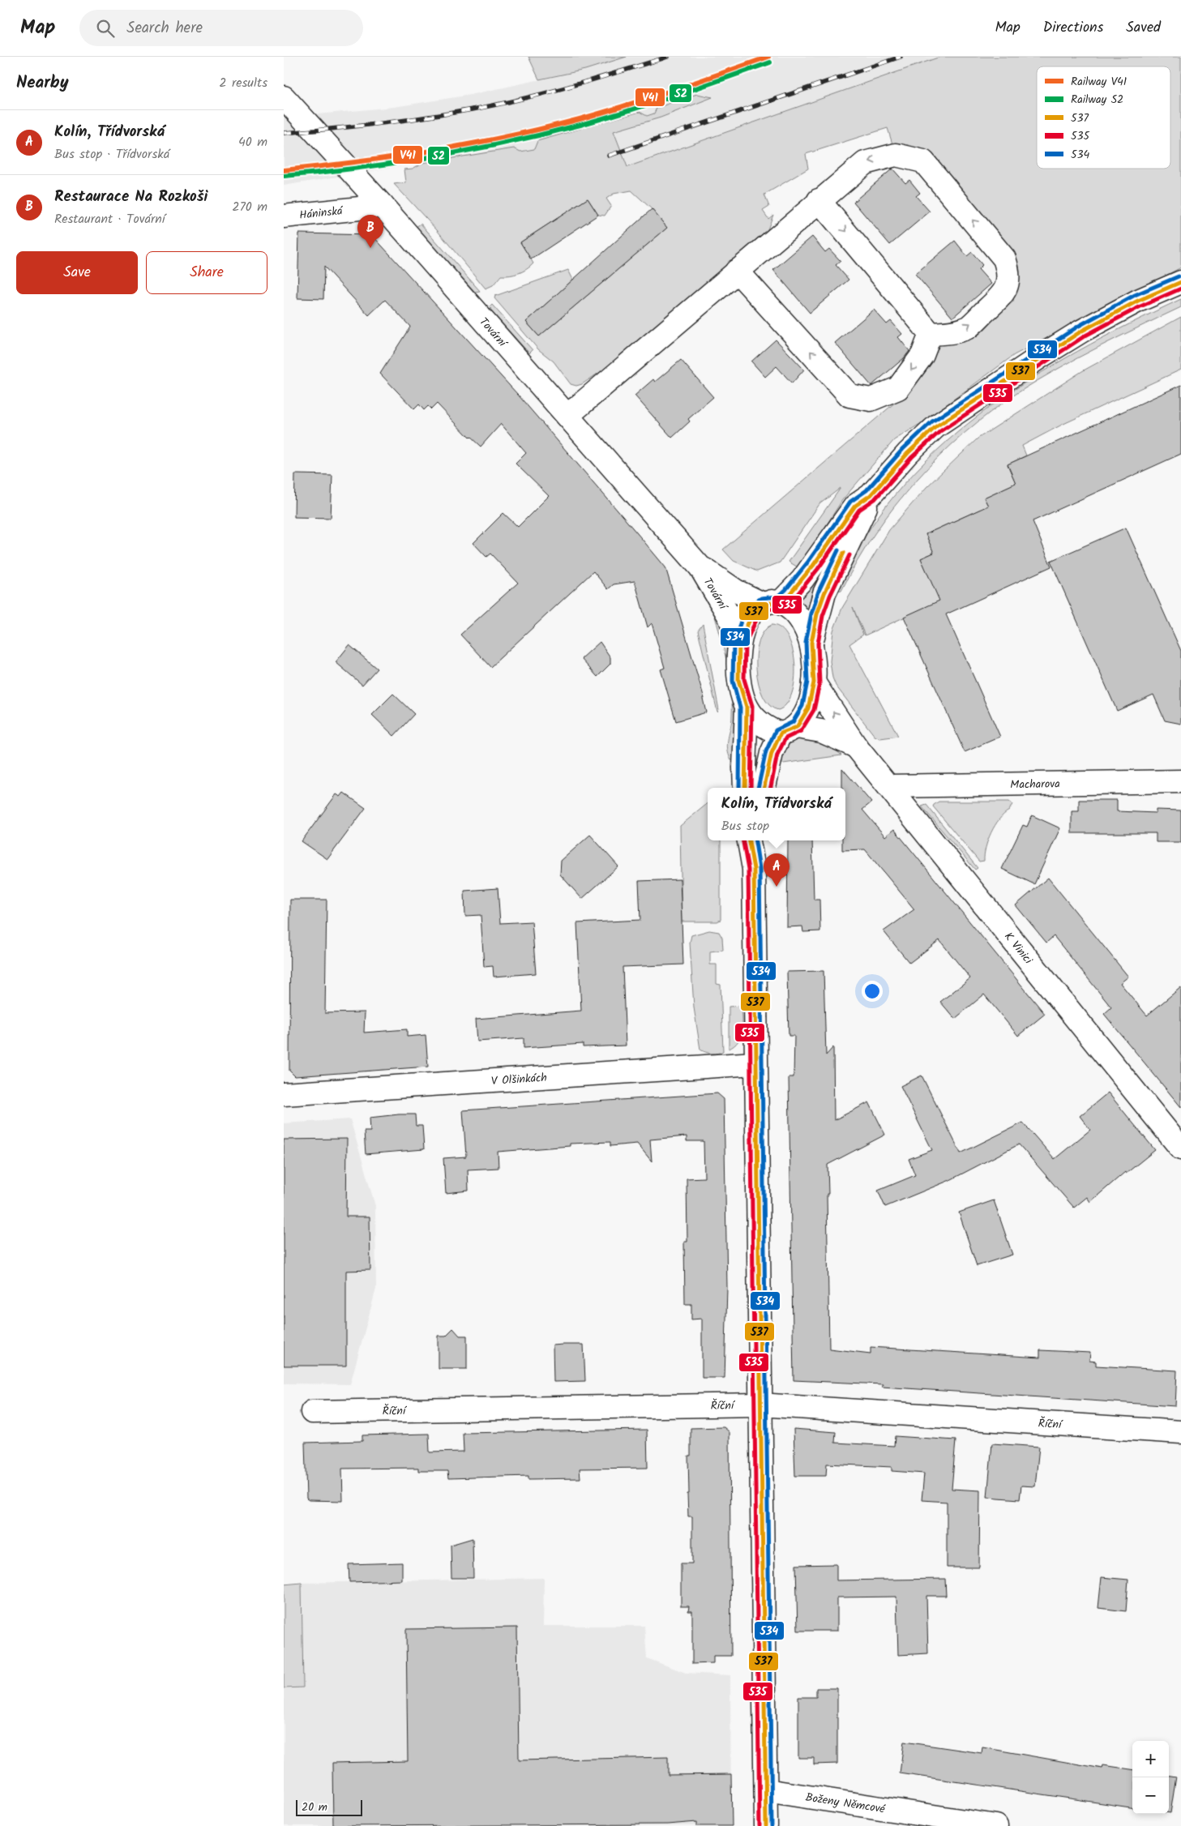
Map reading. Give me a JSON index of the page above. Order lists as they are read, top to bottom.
{
  "streets": {
    "street": [
      "Háninská",
      "Tovární",
      "Macharova",
      "K Vinici",
      "V Olšinkách",
      "Říční",
      "Boženy Němcové"
    ]
  },
  "crossings": [
    ["Háninská", "Tovární"],
    ["Tovární", "K Vinici"],
    ["Macharova", "K Vinici"]
  ],
  "lines": [
    "rail line V41",
    "rail line S2",
    "transit line 534",
    "transit line 537",
    "transit line 535"
  ],
  "legend": [
    "Railway V41",
    "Railway S2",
    "537",
    "535",
    "534"
  ],
  "scale_bar": "20 m",
  "page": {
    "header": "Map",
    "search": "Search here",
    "nav": ["Map", "Directions", "Saved"],
    "heading": ["Nearby", "2 results"],
    "list": [
      {
        "mark": "A",
        "name": "Kolín, Třídvorská",
        "note": "Bus stop · Třídvorská",
        "value": "40 m"
      },
      {
        "mark": "B",
        "name": "Restaurace Na Rozkoši",
        "note": "Restaurant · Tovární",
        "value": "270 m"
      }
    ],
    "pins": ["B", "A"],
    "buttons": ["Save", "Share"],
    "popup": ["Kolín, Třídvorská", "Bus stop"],
    "map_buttons": ["+", "−"],
    "scale": "20 m"
  }
}
